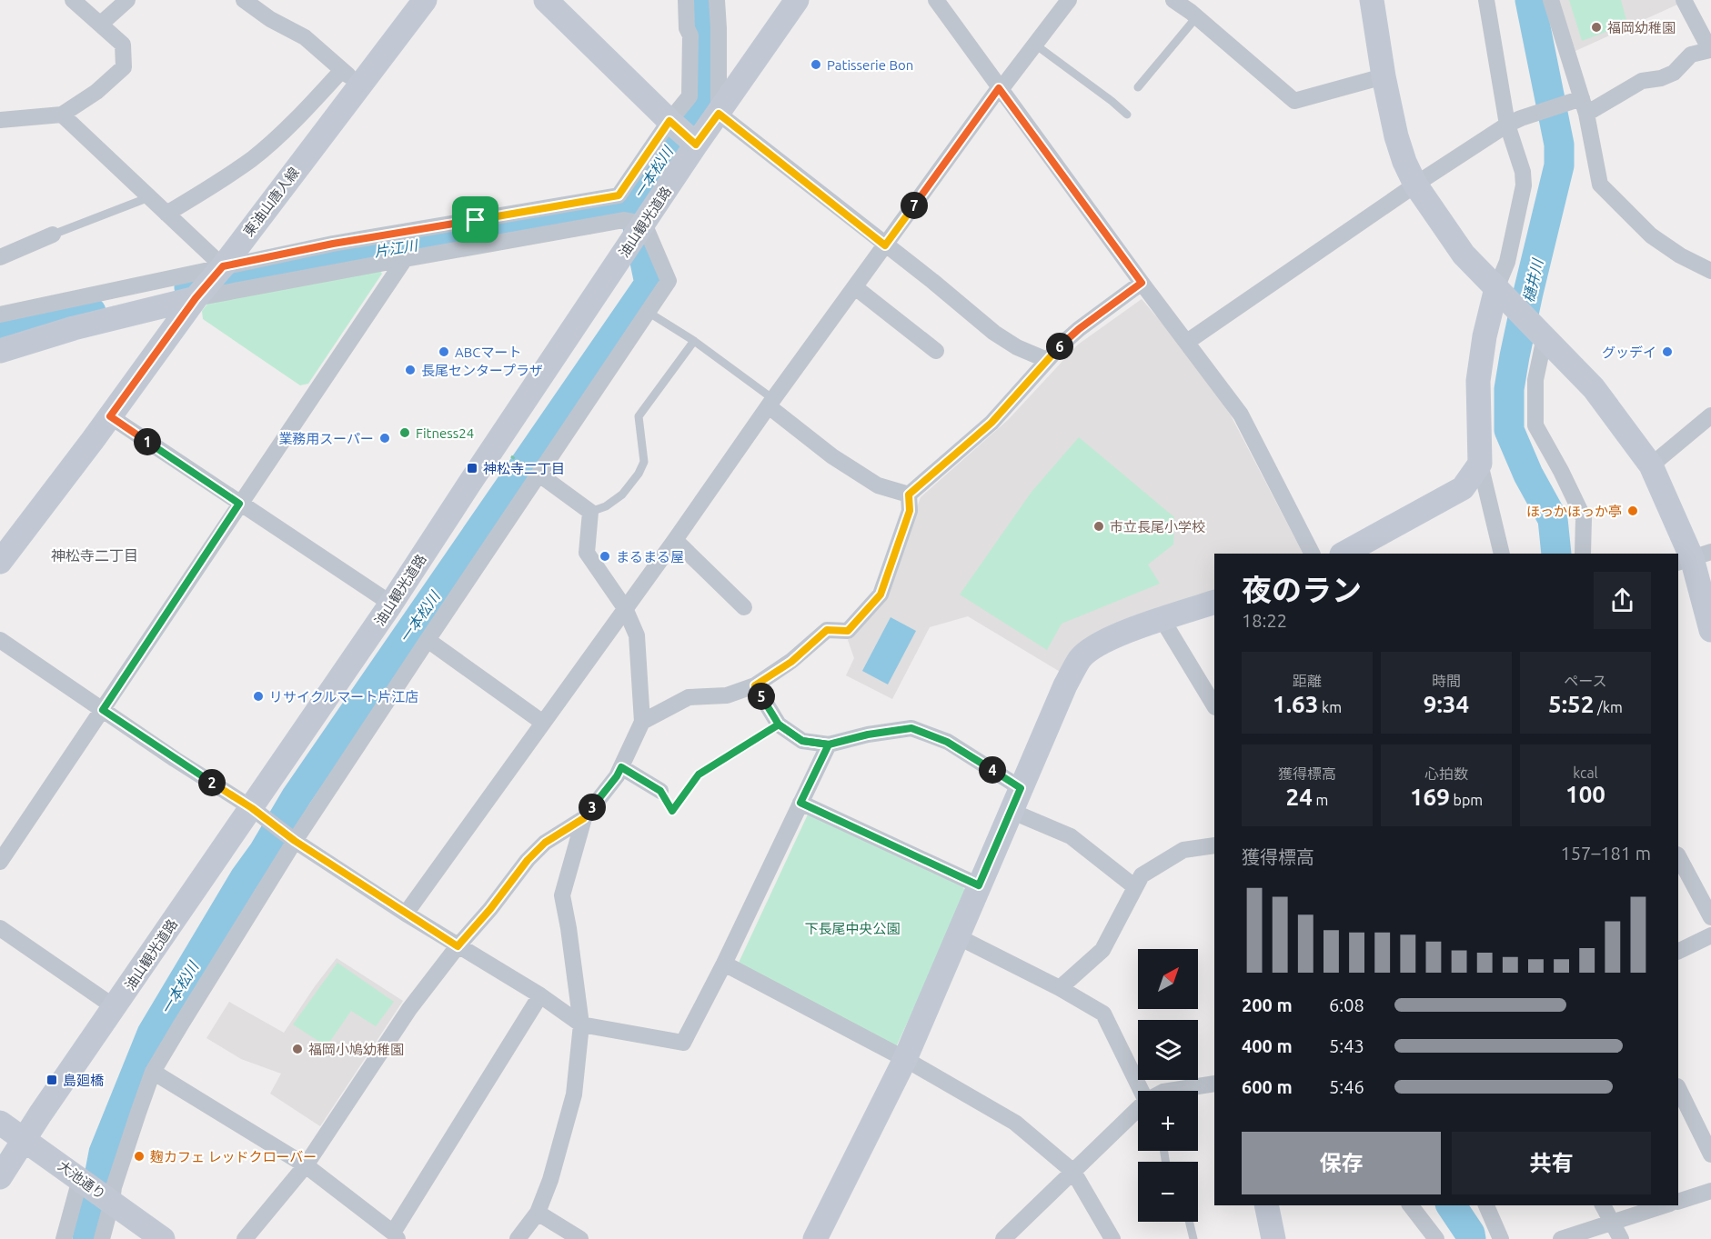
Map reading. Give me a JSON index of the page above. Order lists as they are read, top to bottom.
{
  "streets": {
    "street": ["東油山唐人線", "油山観光道路", "大池通り"]
  },
  "crossings": [
    ["油山観光道路", "大池通り"]
  ],
  "districts": ["神松寺二丁目"],
  "water": ["一本松川", "片江川", "樋井川"],
  "parks": ["下長尾中央公園"],
  "places": {
    "other": [
      "福岡幼稚園",
      "Patisserie Bon",
      "ABCマート",
      "グッデイ",
      "長尾センタープラザ",
      "Fitness24",
      "業務用スーパー",
      "ほっかほっか亭",
      "市立長尾小学校",
      "まるまる屋",
      "リサイクルマート片江店",
      "福岡小鳩幼稚園",
      "麹カフェ レッドクローバー"
    ],
    "transit": ["神松寺二丁目", "島廻橋"]
  },
  "north": "top right",
  "page": {
    "pins": [
      "7",
      "6",
      "1",
      "5",
      "4",
      "2",
      "3"
    ],
    "heading": ["夜のラン", "18:22"],
    "stats": [
      ["距離", "1.63 km"],
      ["時間", "9:34"],
      ["ペース", "5:52 /km"],
      ["獲得標高", "24 m"],
      ["心拍数", "169 bpm"],
      ["kcal", "100"]
    ],
    "chart": ["獲得標高", "157–181 m"],
    "map_buttons": ["+", "−"],
    "list": [
      {
        "name": "200 m",
        "note": "6:08"
      },
      {
        "name": "400 m",
        "note": "5:43"
      },
      {
        "name": "600 m",
        "note": "5:46"
      }
    ],
    "buttons": ["保存", "共有"]
  }
}
